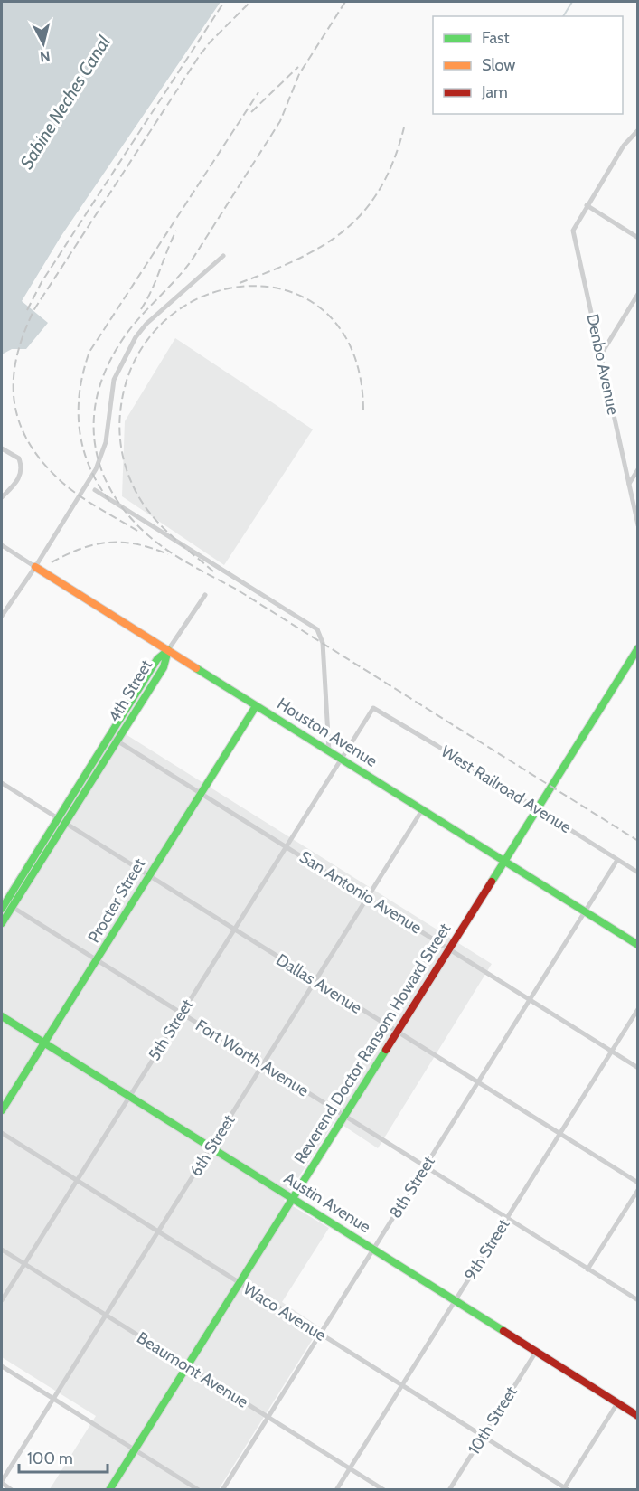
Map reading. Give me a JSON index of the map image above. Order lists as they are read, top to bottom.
{
  "streets": {
    "street": [
      "Denbo Avenue",
      "4th Street",
      "Houston Avenue",
      "West Railroad Avenue",
      "San Antonio Avenue",
      "Procter Street",
      "Dallas Avenue",
      "5th Street",
      "Reverend Doctor Ransom Howard Street",
      "Fort Worth Avenue",
      "6th Street",
      "8th Street",
      "Austin Avenue",
      "9th Street",
      "Waco Avenue",
      "Beaumont Avenue",
      "10th Street"
    ]
  },
  "crossings": [
    ["4th Street", "Houston Avenue"],
    ["4th Street", "San Antonio Avenue"],
    ["4th Street", "Dallas Avenue"],
    ["4th Street", "Fort Worth Avenue"],
    ["Houston Avenue", "Procter Street"],
    ["Houston Avenue", "5th Street"],
    ["Houston Avenue", "Reverend Doctor Ransom Howard Street"],
    ["Houston Avenue", "6th Street"],
    ["Houston Avenue", "8th Street"],
    ["West Railroad Avenue", "5th Street"],
    ["West Railroad Avenue", "Reverend Doctor Ransom Howard Street"],
    ["West Railroad Avenue", "8th Street"],
    ["San Antonio Avenue", "Procter Street"],
    ["San Antonio Avenue", "5th Street"],
    ["San Antonio Avenue", "Reverend Doctor Ransom Howard Street"],
    ["San Antonio Avenue", "6th Street"],
    ["San Antonio Avenue", "8th Street"],
    ["San Antonio Avenue", "9th Street"],
    ["Procter Street", "Dallas Avenue"],
    ["Procter Street", "Fort Worth Avenue"],
    ["Procter Street", "Austin Avenue"],
    ["Dallas Avenue", "5th Street"],
    ["Dallas Avenue", "Reverend Doctor Ransom Howard Street"],
    ["Dallas Avenue", "6th Street"],
    ["Dallas Avenue", "8th Street"],
    ["Dallas Avenue", "9th Street"],
    ["5th Street", "Fort Worth Avenue"],
    ["5th Street", "Austin Avenue"],
    ["5th Street", "Waco Avenue"],
    ["5th Street", "Beaumont Avenue"],
    ["Reverend Doctor Ransom Howard Street", "Fort Worth Avenue"],
    ["Reverend Doctor Ransom Howard Street", "Austin Avenue"],
    ["Reverend Doctor Ransom Howard Street", "Waco Avenue"],
    ["Reverend Doctor Ransom Howard Street", "Beaumont Avenue"],
    ["Fort Worth Avenue", "6th Street"],
    ["Fort Worth Avenue", "8th Street"],
    ["Fort Worth Avenue", "9th Street"],
    ["6th Street", "Austin Avenue"],
    ["6th Street", "Waco Avenue"],
    ["6th Street", "Beaumont Avenue"],
    ["8th Street", "Austin Avenue"],
    ["8th Street", "Waco Avenue"],
    ["8th Street", "Beaumont Avenue"],
    ["Austin Avenue", "9th Street"],
    ["Austin Avenue", "10th Street"],
    ["9th Street", "Waco Avenue"],
    ["9th Street", "Beaumont Avenue"],
    ["Waco Avenue", "10th Street"]
  ],
  "water": ["Sabine Neches Canal"],
  "legend": ["Fast", "Slow", "Jam"],
  "scale_bar": "100 m",
  "north": "bottom"
}
